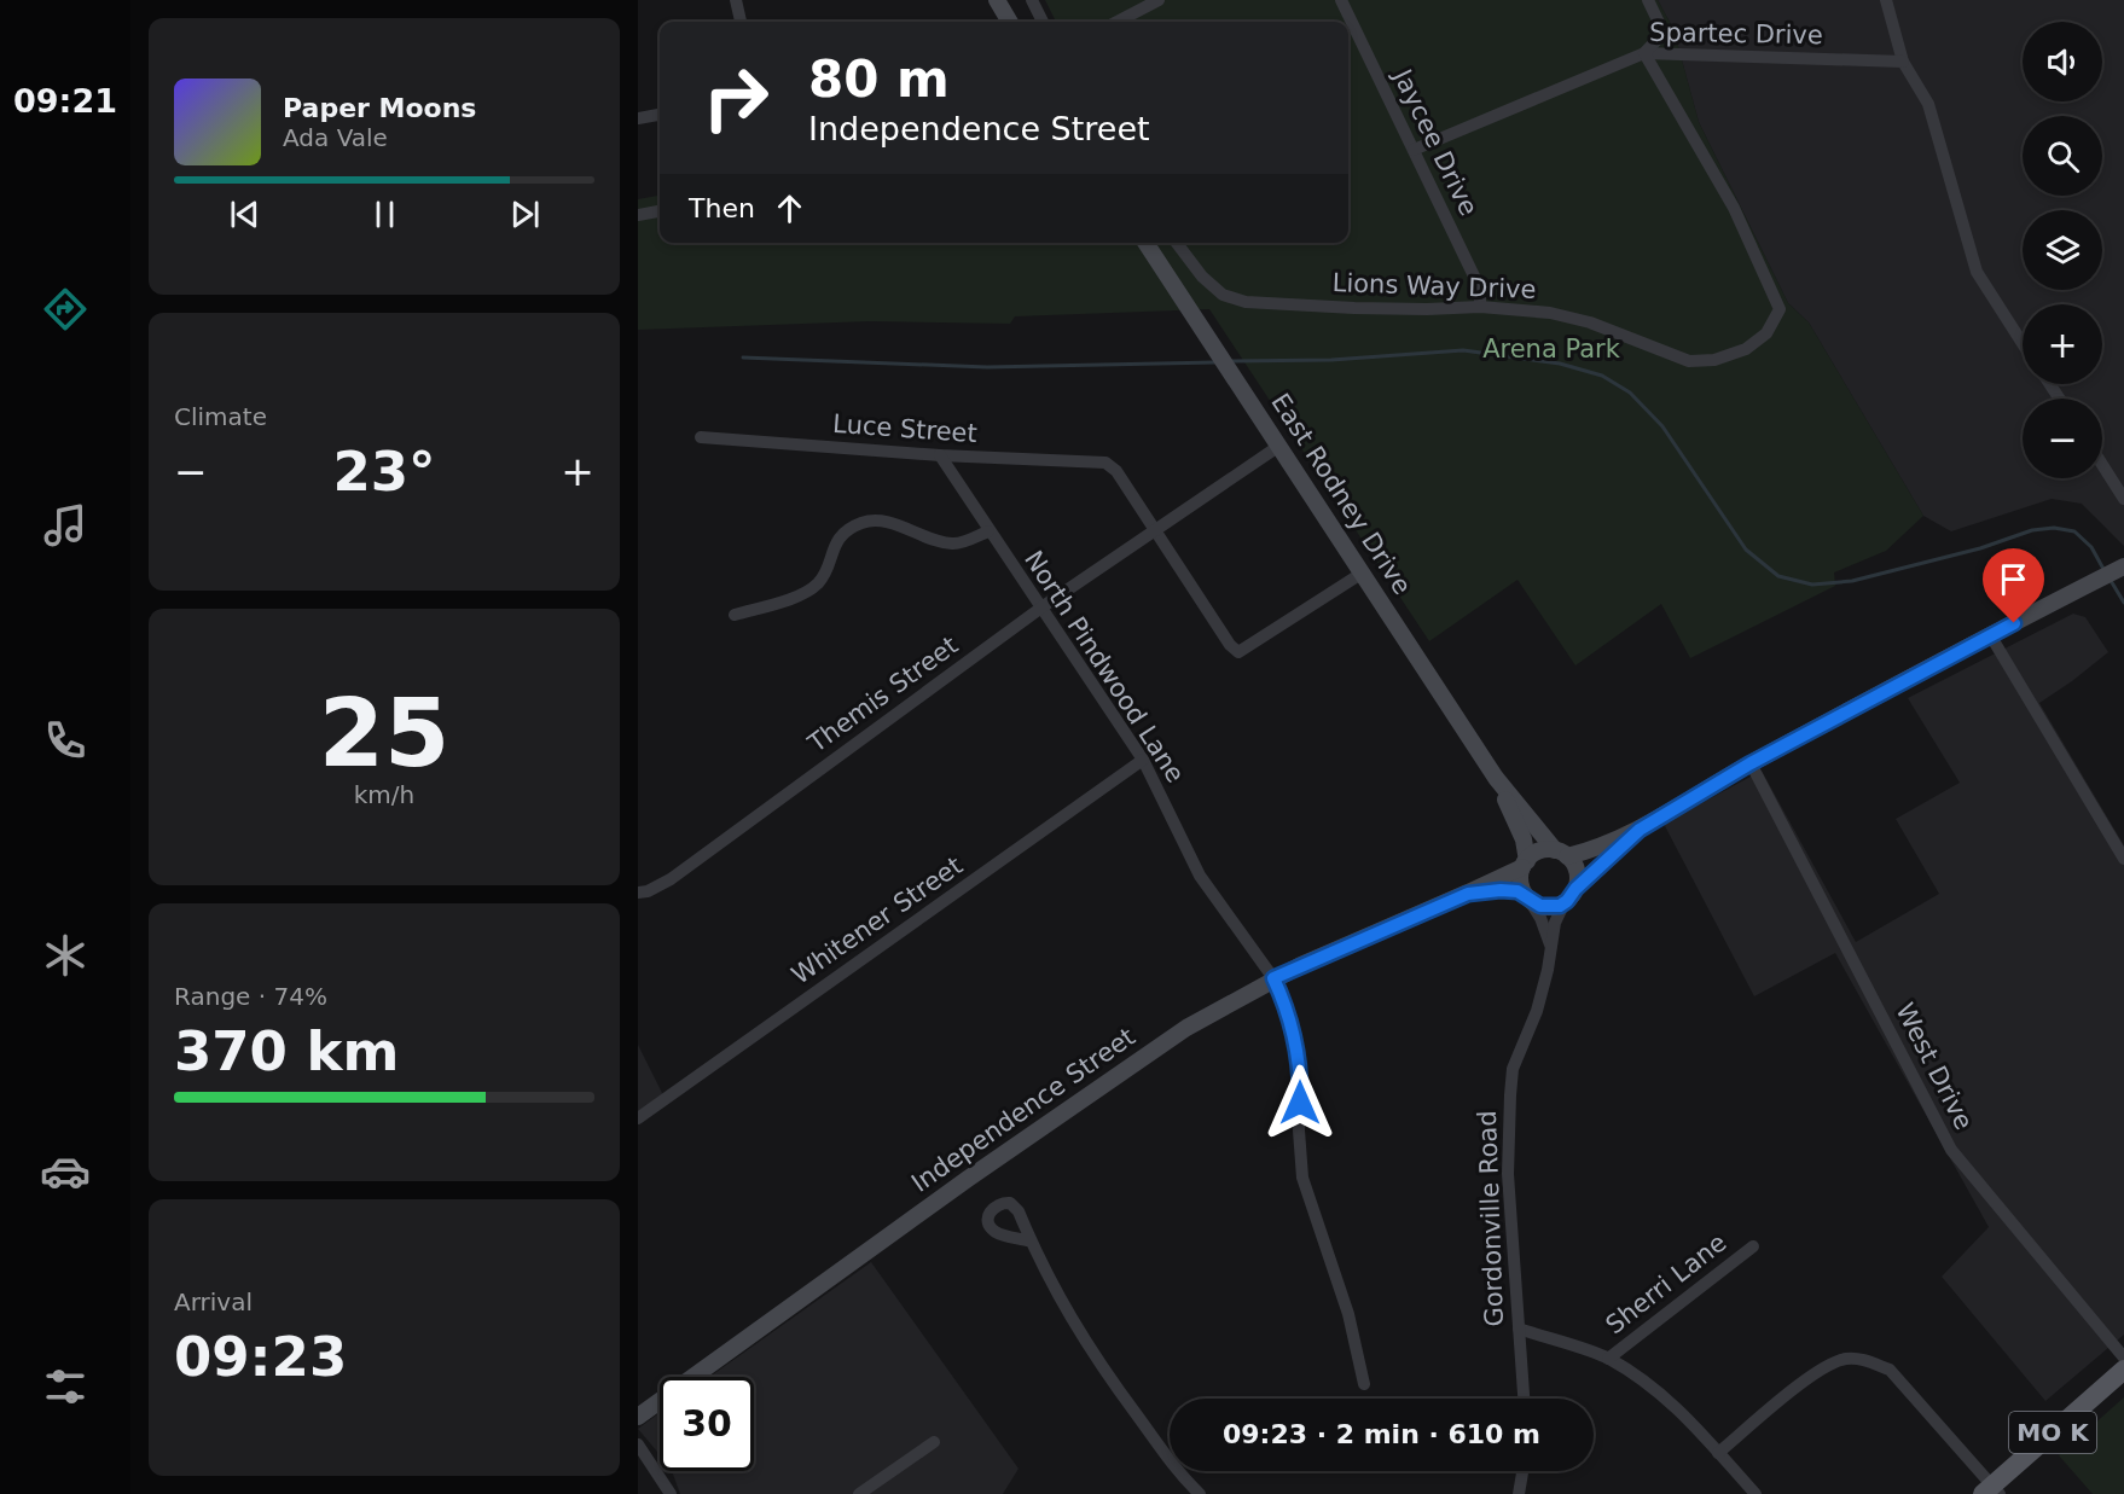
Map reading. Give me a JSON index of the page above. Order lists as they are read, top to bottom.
{
  "streets": {
    "main road": ["MO K"],
    "street": [
      "Spartec Drive",
      "Jaycee Drive",
      "Lions Way Drive",
      "Luce Street",
      "East Rodney Drive",
      "North Pindwood Lane",
      "Themis Street",
      "Whitener Street",
      "West Drive",
      "Independence Street",
      "Gordonville Road",
      "Sherri Lane"
    ]
  },
  "crossings": [
    ["Spartec Drive", "Jaycee Drive"],
    ["Spartec Drive", "Lions Way Drive"],
    ["Jaycee Drive", "Lions Way Drive"],
    ["Luce Street", "North Pindwood Lane"],
    ["Luce Street", "Themis Street"],
    ["East Rodney Drive", "Themis Street"],
    ["East Rodney Drive", "Independence Street"],
    ["East Rodney Drive", "Gordonville Road"],
    ["North Pindwood Lane", "Themis Street"],
    ["North Pindwood Lane", "Whitener Street"],
    ["North Pindwood Lane", "Independence Street"],
    ["Independence Street", "Gordonville Road"]
  ],
  "parks": ["Arena Park"],
  "page": {
    "tabs": "09:21",
    "map_buttons": ["+", "−"],
    "turn": ["80 m", "Independence Street"],
    "song": ["Paper Moons", "Ada Vale"],
    "then": "Then",
    "tile": [
      "Climate",
      ["25", "km/h"],
      ["Range · 74%", "370 km"],
      ["Arrival", "09:23"]
    ],
    "heat": ["−", "23°", "+"],
    "limit": "30",
    "trip": "09:23 · 2 min · 610 m"
  }
}
